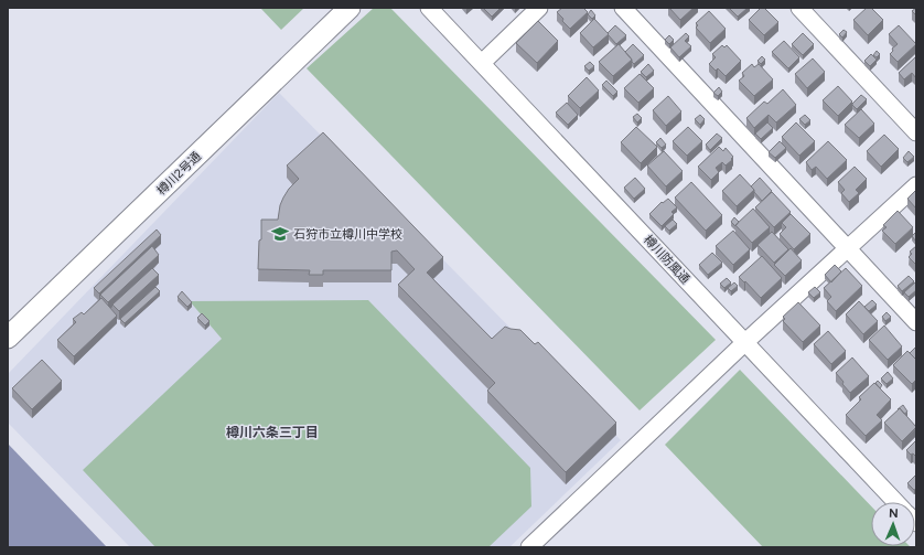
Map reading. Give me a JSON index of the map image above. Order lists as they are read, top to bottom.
{
  "streets": {
    "street": ["樽川2号通", "樽川防風通"]
  },
  "districts": ["樽川六条三丁目"],
  "places": {
    "school or university": ["石狩市立樽川中学校"]
  },
  "north": "top"
}
